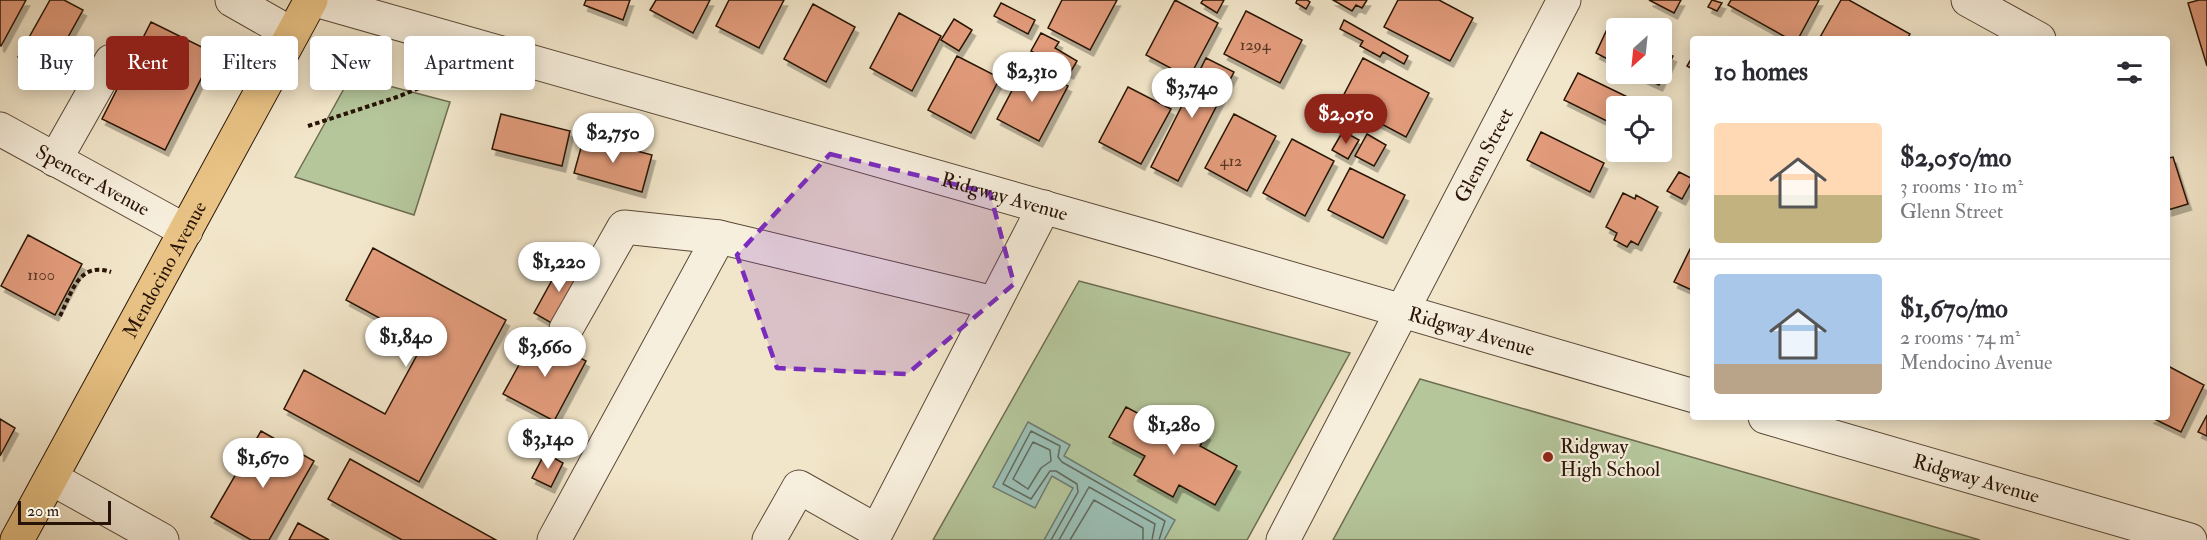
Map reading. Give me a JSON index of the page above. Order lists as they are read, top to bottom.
{
  "streets": {
    "main road": ["Mendocino Avenue"],
    "street": ["Glenn Street", "Spencer Avenue", "Ridgway Avenue"]
  },
  "crossings": [
    ["Glenn Street", "Ridgway Avenue"],
    ["Spencer Avenue", "Mendocino Avenue"],
    ["Ridgway Avenue", "Mendocino Avenue"]
  ],
  "places": ["Ridgway High School"],
  "house_numbers": ["1294", "412", "1100"],
  "scale_bar": "20 m",
  "north": "bottom left",
  "page": {
    "chip": [
      "Buy",
      "Rent",
      "Filters",
      "New",
      "Apartment"
    ],
    "heading": "10 homes",
    "price": [
      "$2,310",
      "$3,740",
      "$2,050",
      "$2,750",
      "$1,220",
      "$1,840",
      "$3,660",
      "$1,280",
      "$3,140",
      "$1,670"
    ],
    "list": [
      {
        "name": "$2,050/mo",
        "note": "3 rooms · 110 m² · Glenn Street"
      },
      {
        "name": "$1,670/mo",
        "note": "2 rooms · 74 m² · Mendocino Avenue"
      }
    ],
    "scale": "20 m"
  }
}
